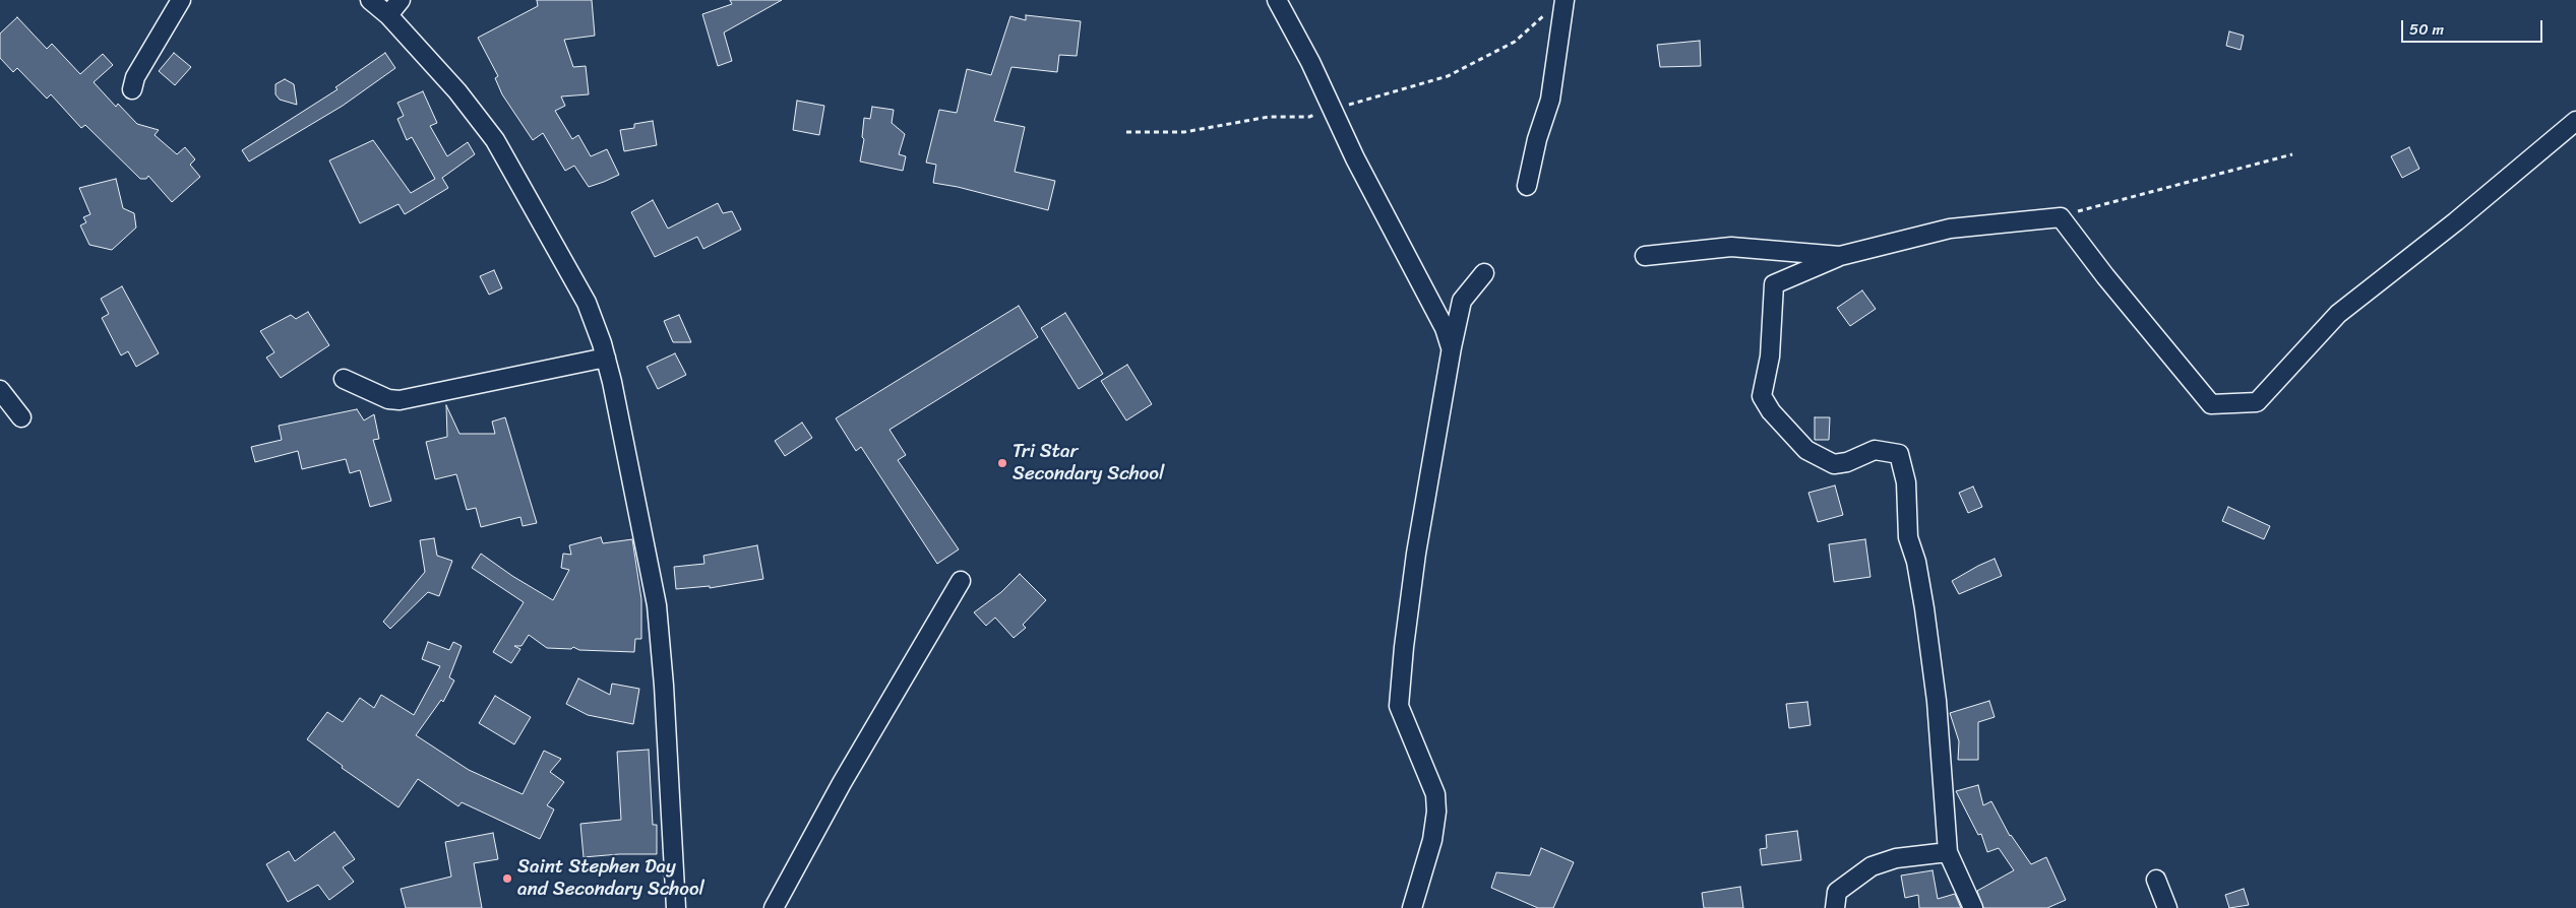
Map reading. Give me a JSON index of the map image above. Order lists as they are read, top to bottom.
{
  "places": ["Tri Star Secondary School", "Saint Stephen Day and Secondary School"],
  "scale_bar": "50 m"
}
